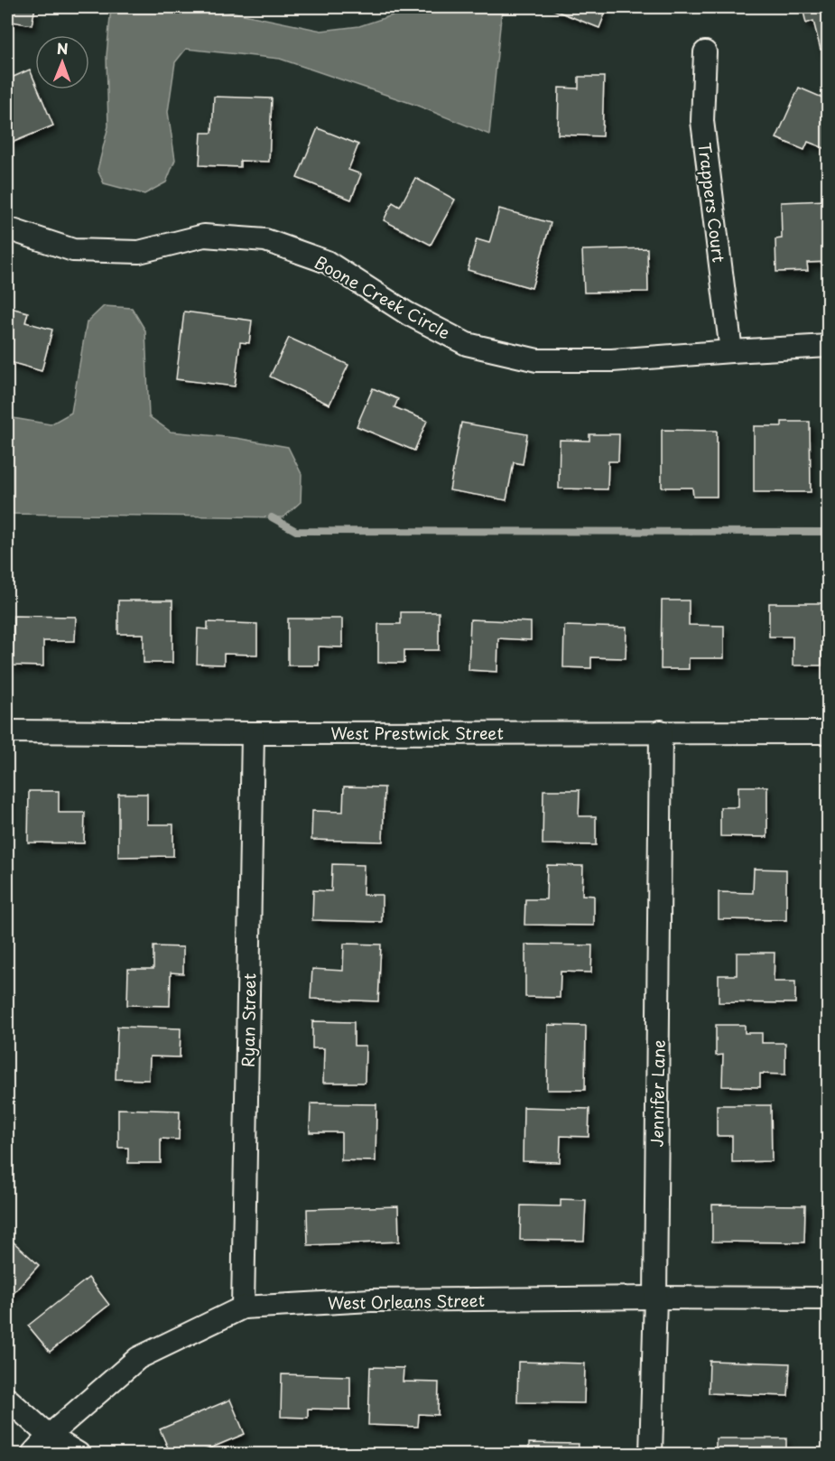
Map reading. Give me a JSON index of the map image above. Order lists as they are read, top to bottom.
{
  "streets": {
    "street": [
      "Trappers Court",
      "Boone Creek Circle",
      "West Prestwick Street",
      "Ryan Street",
      "Jennifer Lane",
      "West Orleans Street"
    ]
  },
  "crossings": [
    ["Trappers Court", "Boone Creek Circle"],
    ["West Prestwick Street", "Ryan Street"],
    ["West Prestwick Street", "Jennifer Lane"],
    ["Ryan Street", "West Orleans Street"],
    ["Jennifer Lane", "West Orleans Street"]
  ],
  "north": "top"
}
